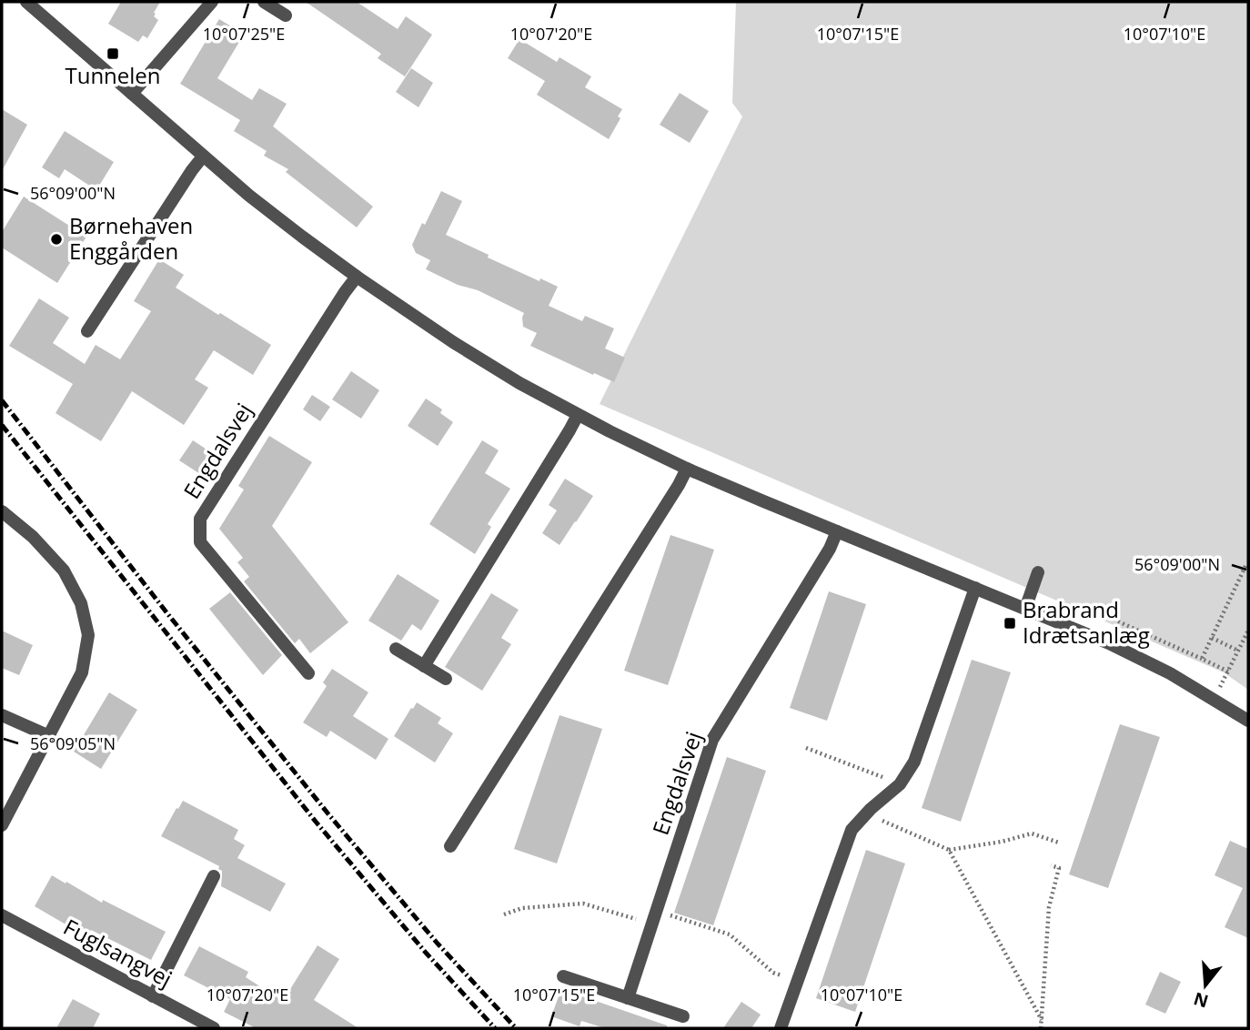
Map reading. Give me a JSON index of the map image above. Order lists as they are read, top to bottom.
{
  "streets": {
    "street": ["Engdalsvej", "Fuglsangvej"]
  },
  "places": {
    "transit": ["Tunnelen", "Brabrand Idrætsanlæg"],
    "other": ["Børnehaven Enggården"]
  },
  "north": "bottom",
  "coordinates": [
    "10°07'25\"E",
    "10°07'20\"E",
    "10°07'15\"E",
    "10°07'10\"E",
    "56°09'00\"N",
    "56°09'05\"N"
  ]
}
